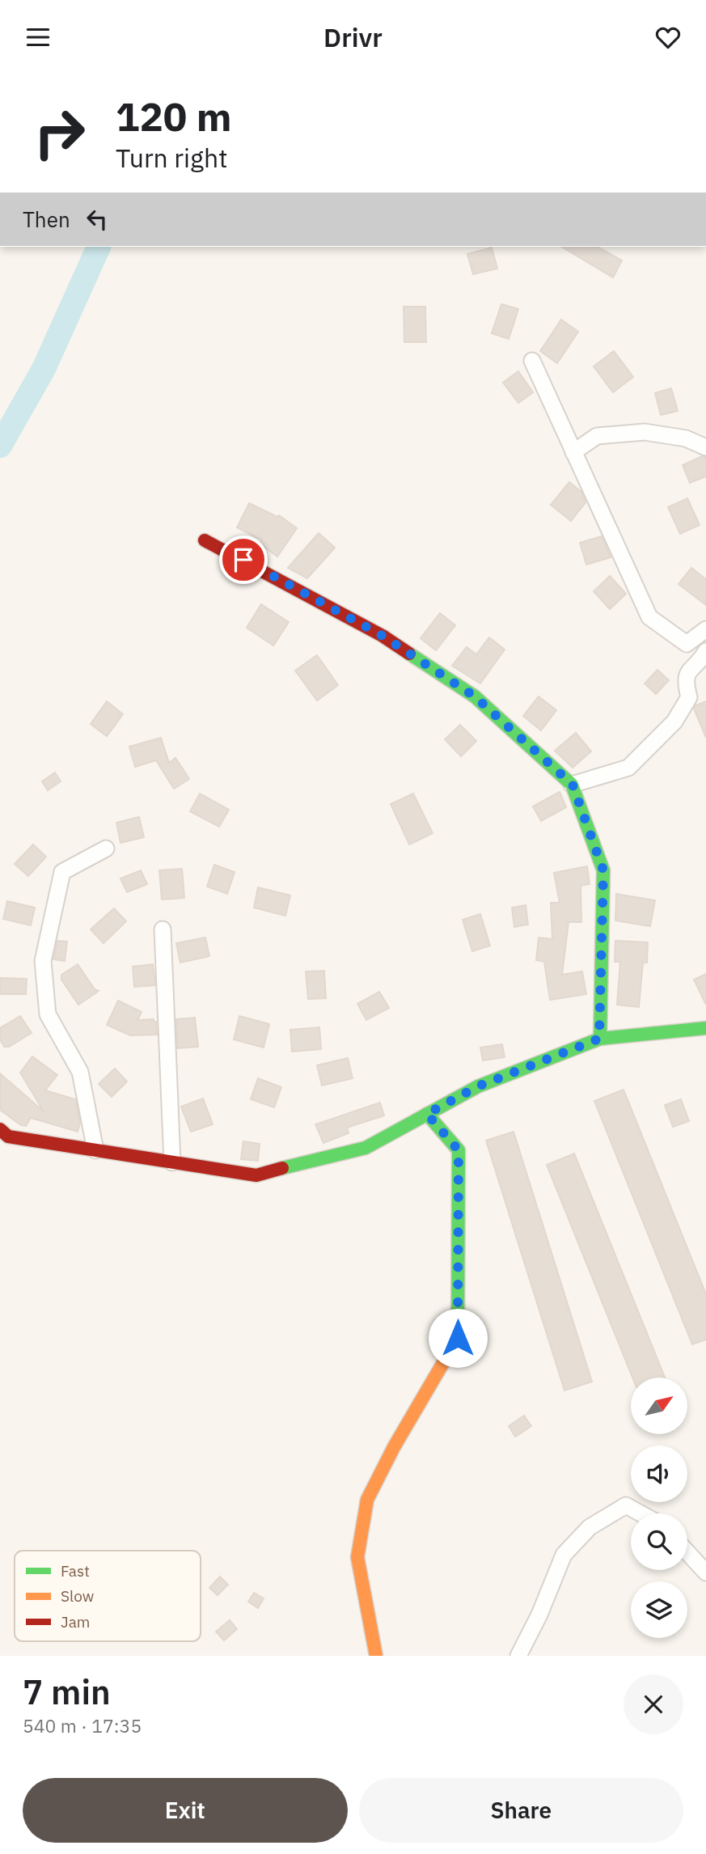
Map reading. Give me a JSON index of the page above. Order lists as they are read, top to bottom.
{
  "legend": ["Fast", "Slow", "Jam"],
  "north": "top right",
  "page": {
    "header": "Drivr",
    "turn": ["120 m", "Turn right"],
    "then": "Then",
    "heading": ["7 min", "540 m · 17:35"],
    "buttons": ["Exit", "Share"]
  }
}
